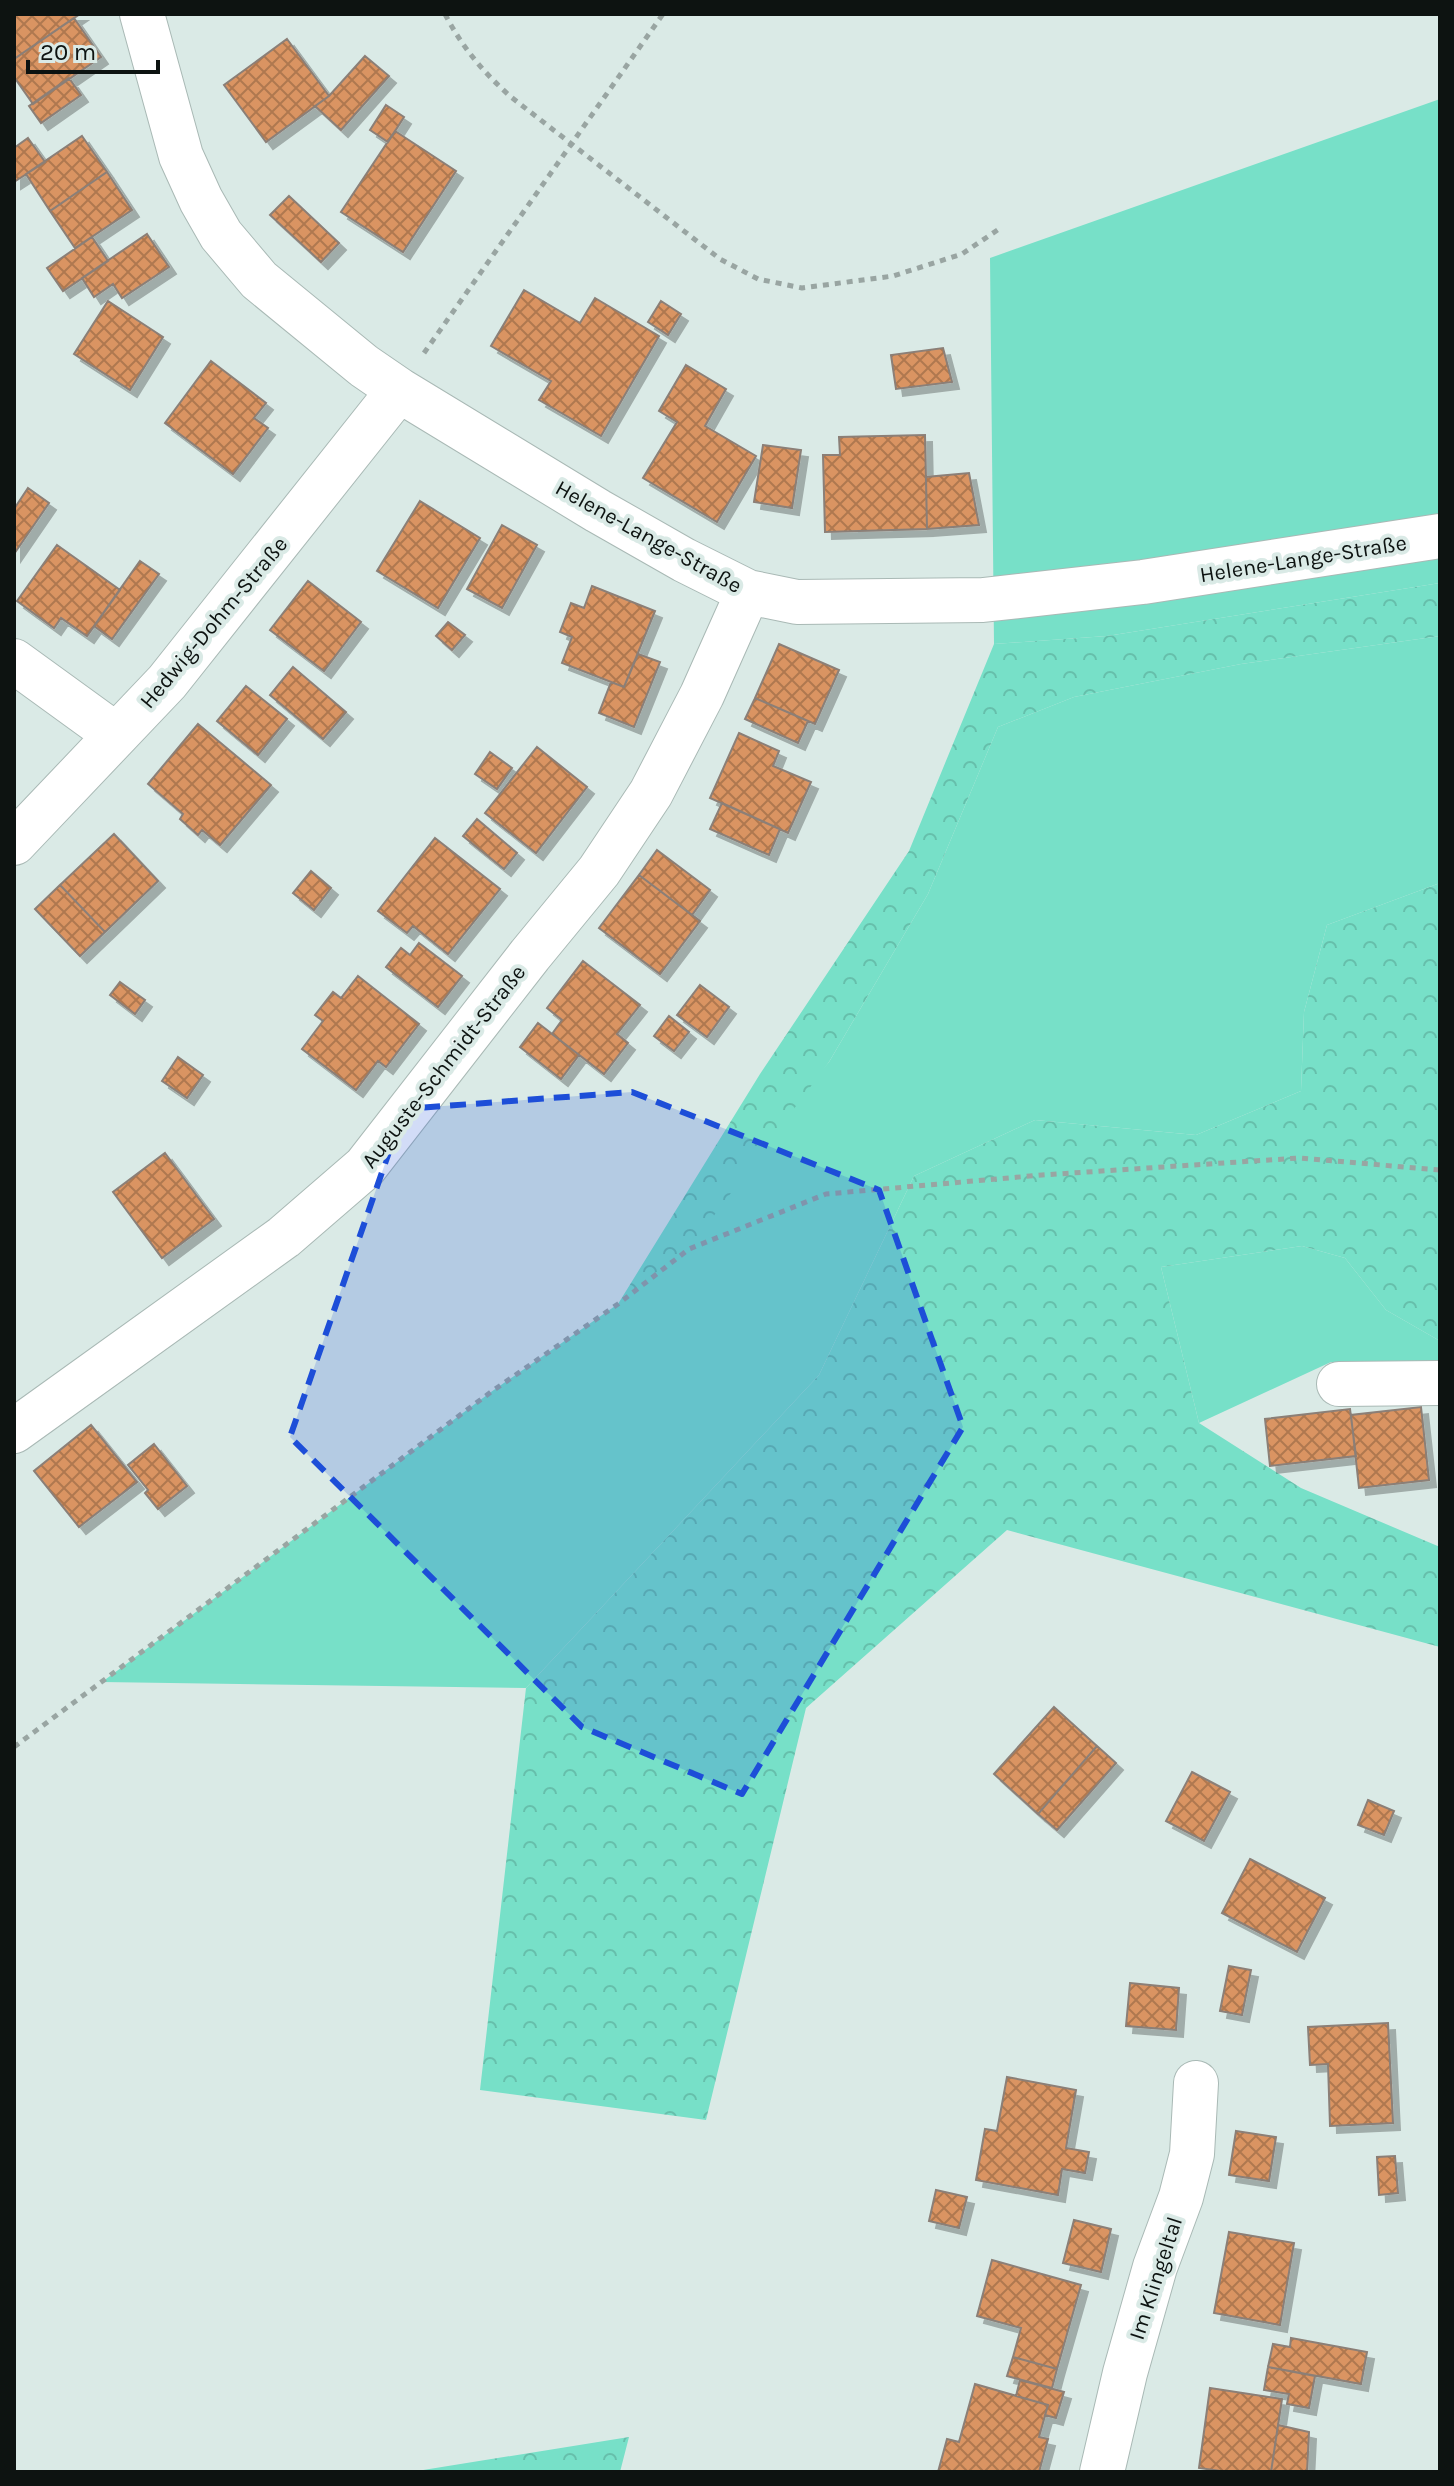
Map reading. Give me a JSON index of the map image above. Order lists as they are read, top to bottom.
{
  "streets": {
    "street": [
      "Helene-Lange-Straße",
      "Hedwig-Dohm-Straße",
      "Auguste-Schmidt-Straße",
      "Im Klingeltal"
    ]
  },
  "crossings": [
    ["Helene-Lange-Straße", "Hedwig-Dohm-Straße"],
    ["Helene-Lange-Straße", "Auguste-Schmidt-Straße"]
  ],
  "scale_bar": "20 m"
}
